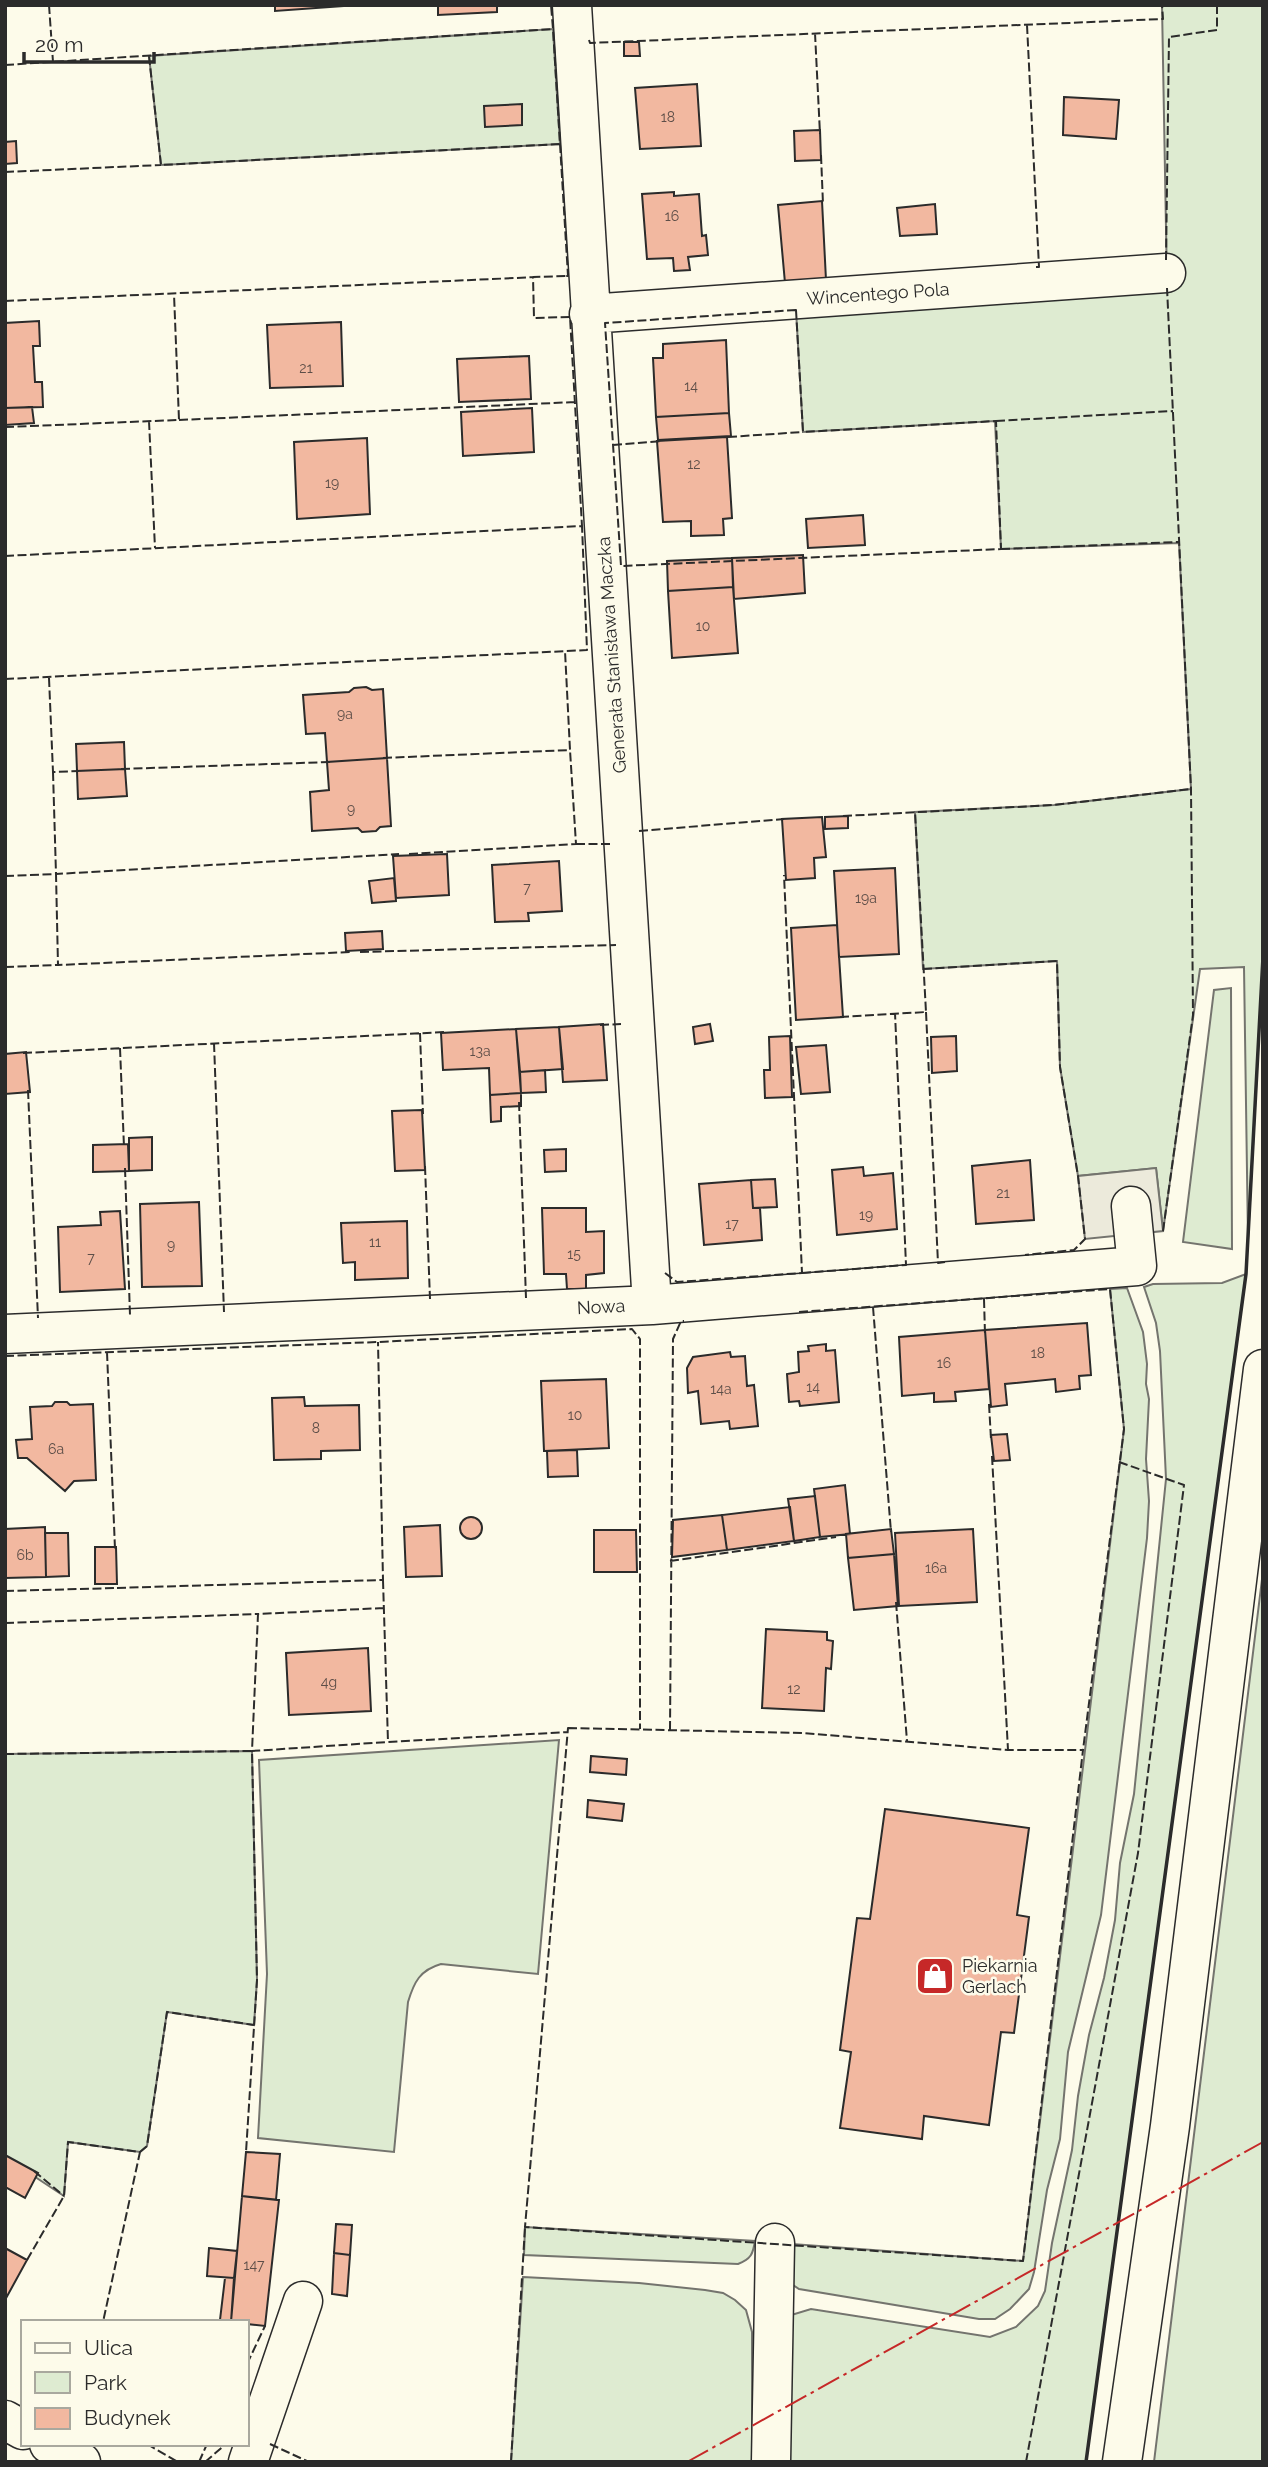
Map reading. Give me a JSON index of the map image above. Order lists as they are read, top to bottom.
{
  "streets": {
    "main road": ["Wincentego Pola", "Generała Stanisława Maczka", "Nowa"]
  },
  "crossings": [
    ["Wincentego Pola", "Generała Stanisława Maczka"],
    ["Generała Stanisława Maczka", "Nowa"]
  ],
  "places": {
    "shop": ["Piekarnia Gerlach"]
  },
  "house_numbers": [
    "18",
    "16",
    "21",
    "14",
    "12",
    "19",
    "10",
    "9a",
    "9",
    "7",
    "19a",
    "13a",
    "21",
    "19",
    "17",
    "11",
    "9",
    "15",
    "7",
    "18",
    "16",
    "14",
    "14a",
    "10",
    "8",
    "6a",
    "6b",
    "16a",
    "4g",
    "12",
    "147"
  ],
  "legend": ["Ulica", "Park", "Budynek"],
  "scale_bar": "20 m"
}
